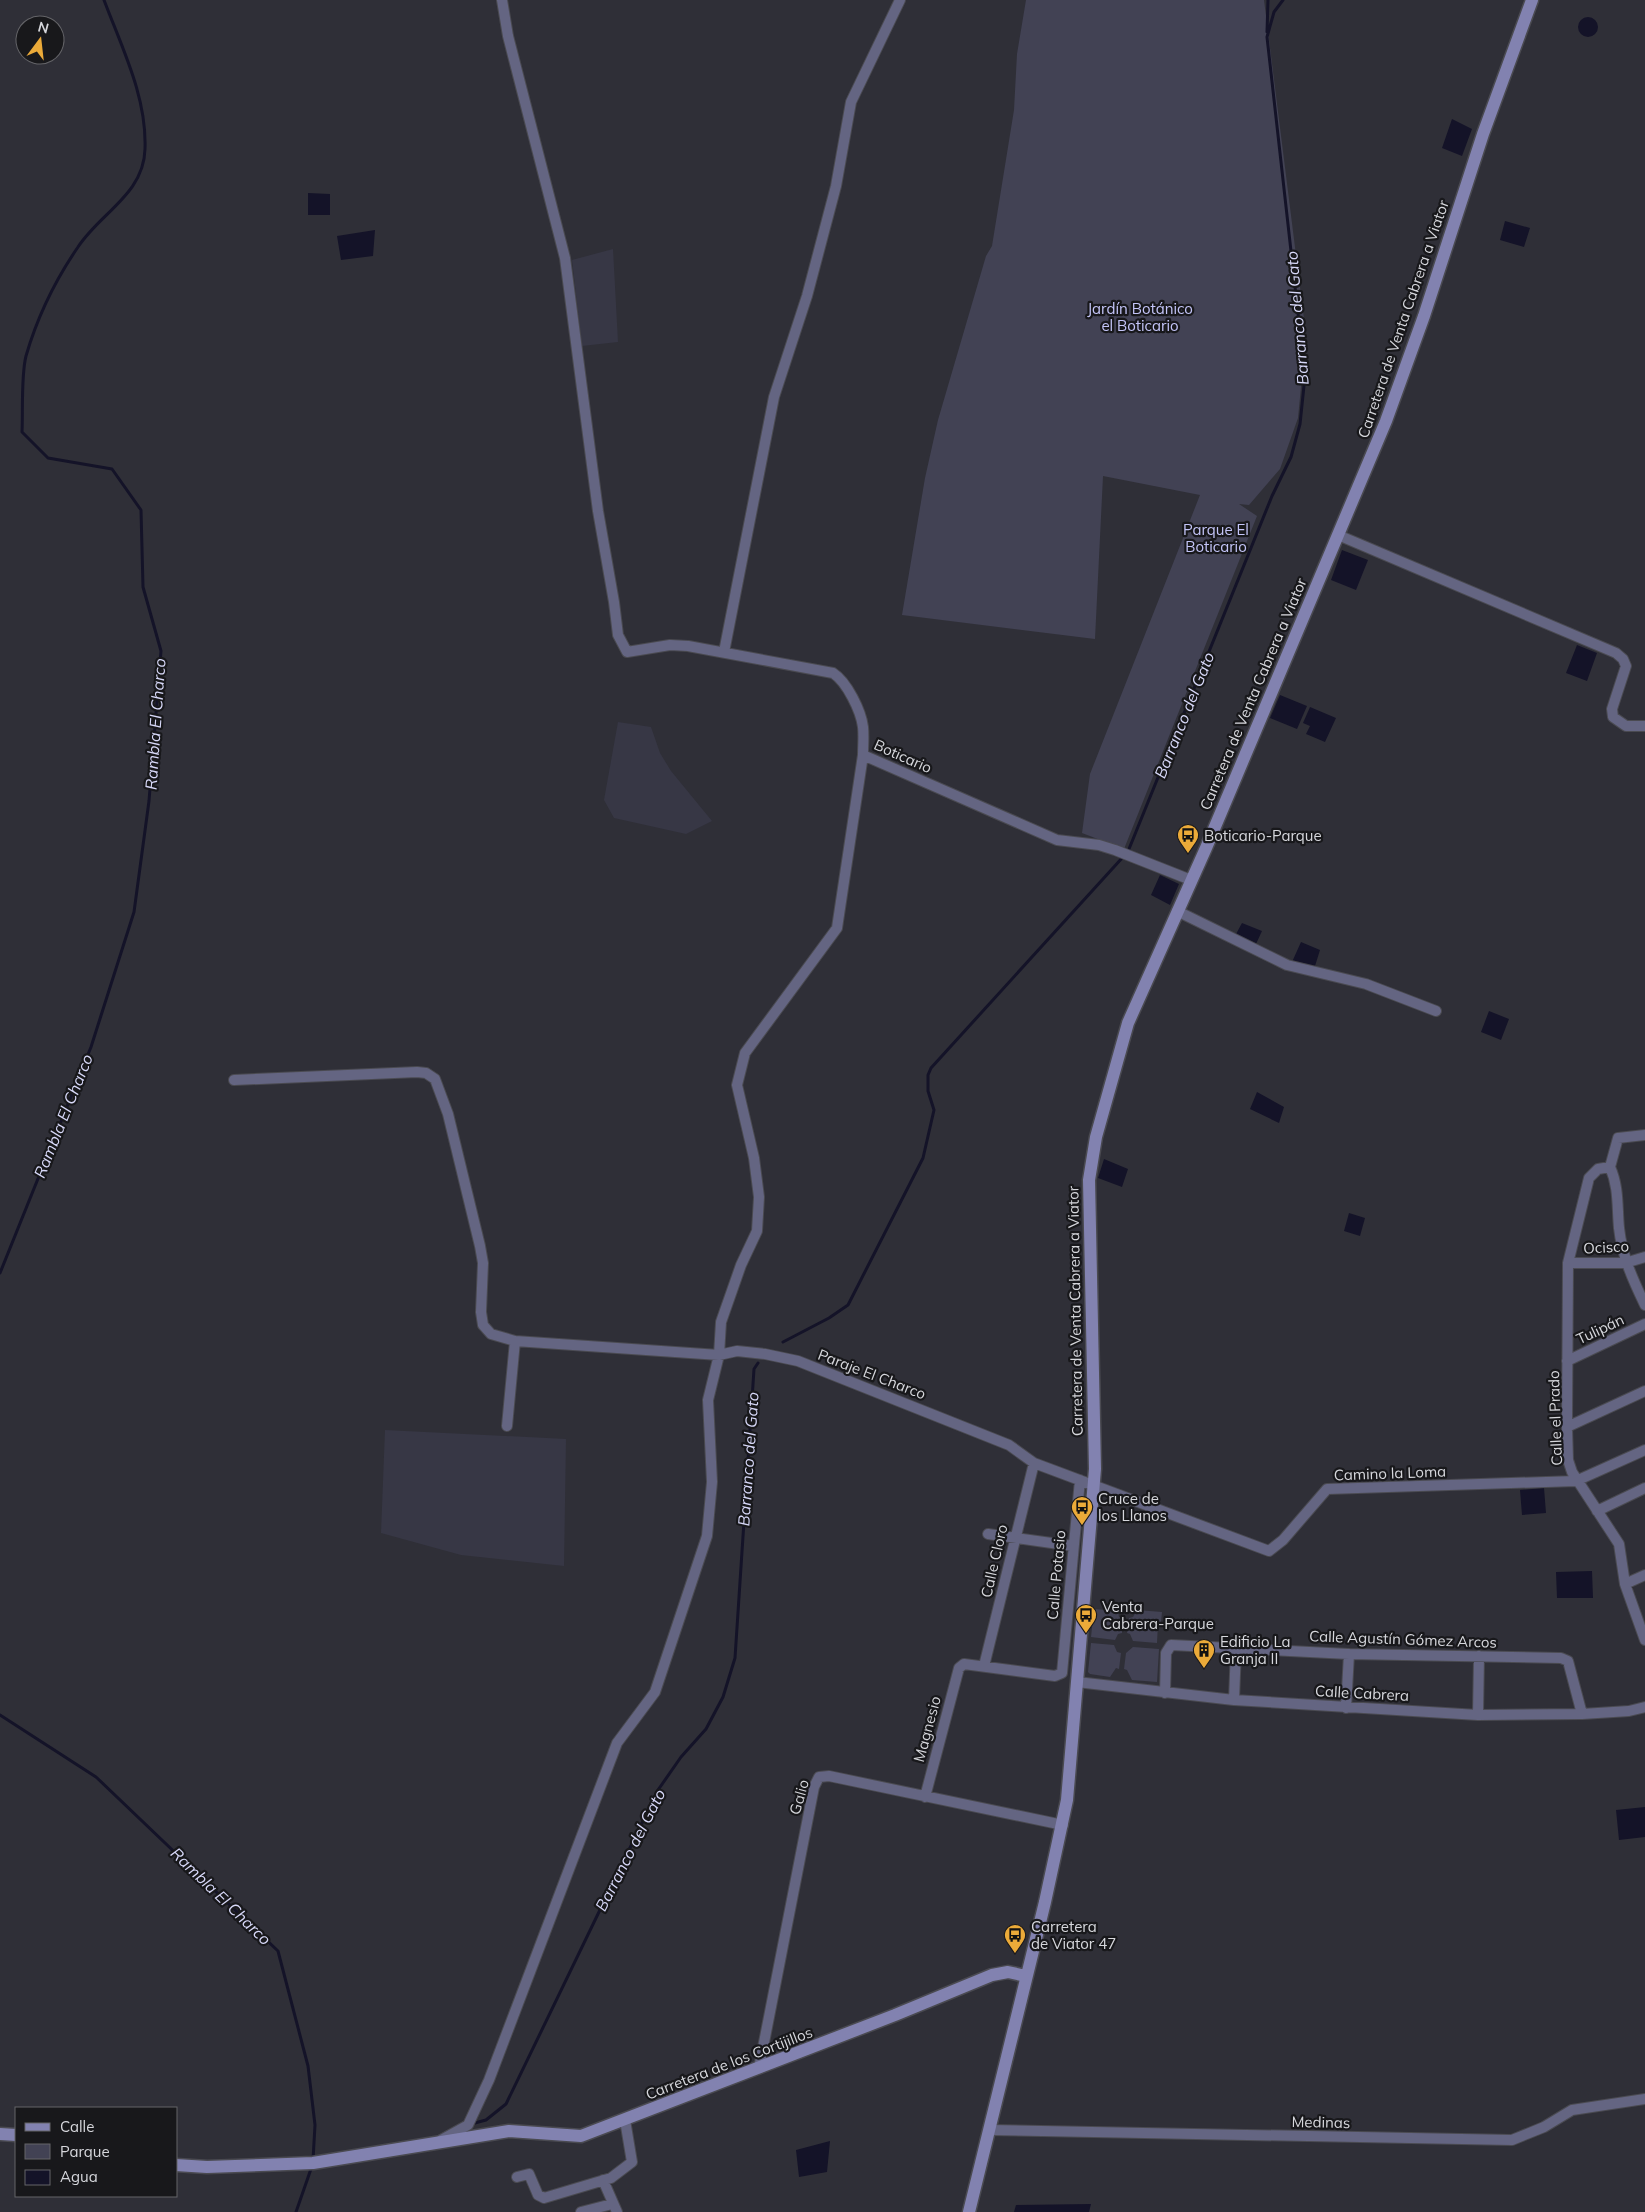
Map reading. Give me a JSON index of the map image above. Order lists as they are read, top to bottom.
{
  "streets": {
    "street": [
      "Carretera de Venta Cabrera a Viator",
      "Boticario",
      "Ocisco",
      "Tulipán",
      "Paraje El Charco",
      "Calle el Prado",
      "Camino la Loma",
      "Calle Cloro",
      "Calle Potasio",
      "Calle Agustín Gómez Arcos",
      "Calle Cabrera",
      "Magnesio",
      "Galio",
      "Carretera de los Cortijillos",
      "Medinas"
    ]
  },
  "crossings": [
    ["Carretera de Venta Cabrera a Viator", "Boticario"],
    ["Carretera de Venta Cabrera a Viator", "Paraje El Charco"],
    ["Carretera de Venta Cabrera a Viator", "Camino la Loma"],
    ["Carretera de Venta Cabrera a Viator", "Calle Cabrera"],
    ["Carretera de Venta Cabrera a Viator", "Galio"],
    ["Carretera de Venta Cabrera a Viator", "Carretera de los Cortijillos"],
    ["Carretera de Venta Cabrera a Viator", "Medinas"],
    ["Ocisco", "Calle el Prado"],
    ["Tulipán", "Calle el Prado"],
    ["Paraje El Charco", "Camino la Loma"],
    ["Paraje El Charco", "Calle Cloro"],
    ["Paraje El Charco", "Calle Potasio"],
    ["Calle el Prado", "Camino la Loma"],
    ["Calle Cloro", "Calle Potasio"],
    ["Calle Cloro", "Magnesio"],
    ["Calle Potasio", "Magnesio"],
    ["Calle Agustín Gómez Arcos", "Calle Cabrera"],
    ["Magnesio", "Galio"],
    ["Galio", "Carretera de los Cortijillos"]
  ],
  "water": ["Barranco del Gato", "Rambla El Charco"],
  "parks": ["Jardín Botánico el Boticario", "Parque El Boticario"],
  "places": {
    "bus stop": [
      "Boticario-Parque",
      "Cruce de los Llanos",
      "Venta Cabrera-Parque",
      "Carretera de Viator 47"
    ],
    "building": ["Edificio La Granja II"]
  },
  "legend": ["Calle", "Parque", "Agua"],
  "north": "top"
}
